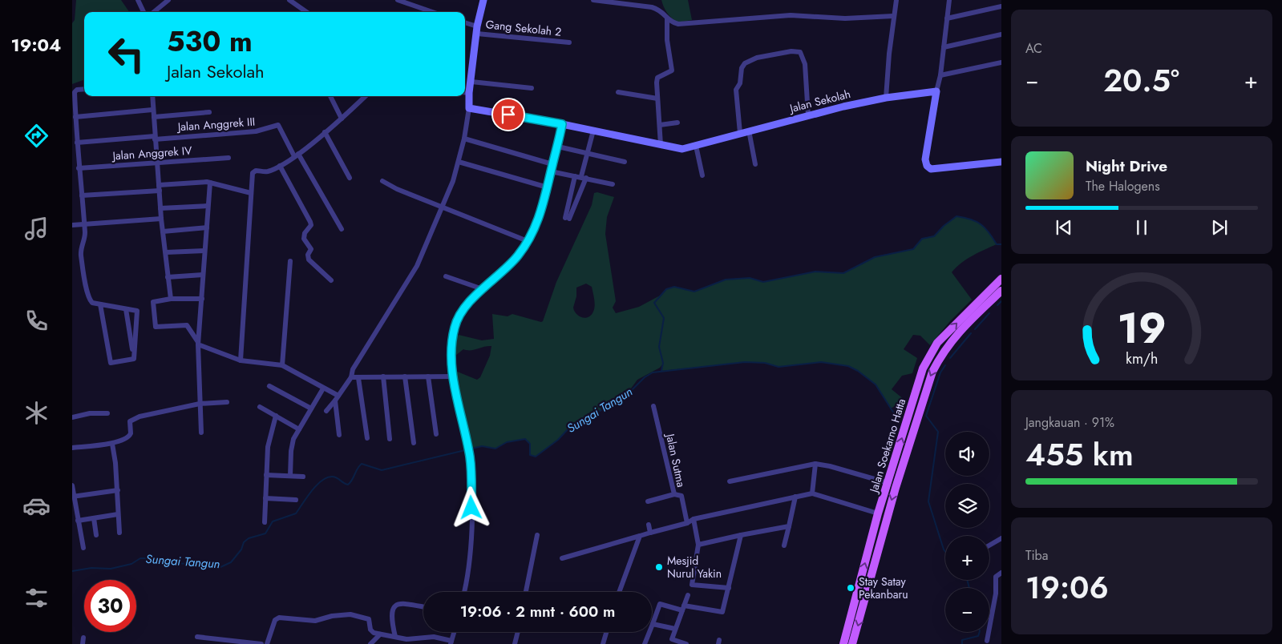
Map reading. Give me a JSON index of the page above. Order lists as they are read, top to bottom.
{
  "streets": {
    "main road": ["Jalan Soekarno Hatta"],
    "street": [
      "Gang Sekolah 2",
      "Jalan Sekolah",
      "Jalan Anggrek III",
      "Jalan Anggrek IV",
      "Jalan Sutma"
    ]
  },
  "water": ["Sungai Tangun"],
  "places": ["Mesjid Nurul Yakin", "Stay Satay Pekanbaru"],
  "page": {
    "tabs": "19:04",
    "tile": [
      "AC",
      ["Jangkauan · 91%", "455 km"],
      ["Tiba", "19:06"]
    ],
    "turn": ["530 m", "Jalan Sekolah"],
    "heat": ["−", "20.5°", "+"],
    "song": ["Night Drive", "The Halogens"],
    "map_buttons": ["+", "−"],
    "limit": "30",
    "trip": "19:06 · 2 mnt · 600 m",
    "gauge": ["19", "km/h"]
  }
}
